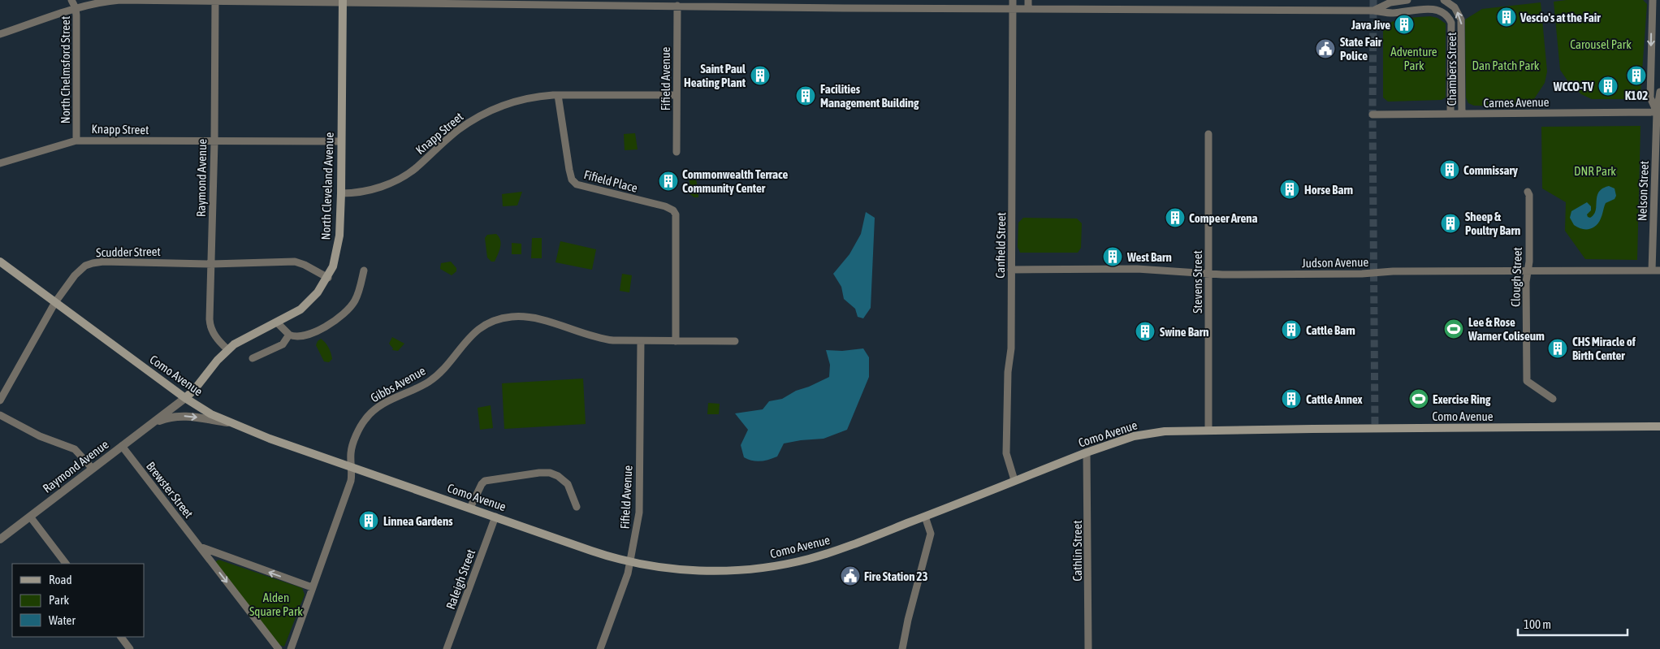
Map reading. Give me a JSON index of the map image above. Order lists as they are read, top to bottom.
{
  "streets": {
    "main road": ["North Cleveland Avenue", "Como Avenue"],
    "street": [
      "Chambers Street",
      "North Chelmsford Street",
      "Fifield Avenue",
      "Carnes Avenue",
      "Knapp Street",
      "Raymond Avenue",
      "Fifield Place",
      "Nelson Street",
      "Canfield Street",
      "Scudder Street",
      "Judson Avenue",
      "Clough Street",
      "Stevens Street",
      "Gibbs Avenue",
      "Brewster Street",
      "Cathlin Street",
      "Raleigh Street"
    ]
  },
  "crossings": [
    ["Chambers Street", "Carnes Avenue"],
    ["North Chelmsford Street", "Knapp Street"],
    ["Fifield Avenue", "Knapp Street"],
    ["Fifield Avenue", "Como Avenue"],
    ["Fifield Avenue", "Gibbs Avenue"],
    ["Carnes Avenue", "Nelson Street"],
    ["Knapp Street", "Raymond Avenue"],
    ["Knapp Street", "Fifield Place"],
    ["Knapp Street", "North Cleveland Avenue"],
    ["Raymond Avenue", "North Cleveland Avenue"],
    ["Raymond Avenue", "Scudder Street"],
    ["Raymond Avenue", "Como Avenue"],
    ["Raymond Avenue", "Brewster Street"],
    ["Fifield Place", "Gibbs Avenue"],
    ["North Cleveland Avenue", "Scudder Street"],
    ["North Cleveland Avenue", "Como Avenue"],
    ["Nelson Street", "Judson Avenue"],
    ["Canfield Street", "Judson Avenue"],
    ["Canfield Street", "Como Avenue"],
    ["Scudder Street", "Como Avenue"],
    ["Judson Avenue", "Clough Street"],
    ["Judson Avenue", "Stevens Street"],
    ["Stevens Street", "Como Avenue"],
    ["Como Avenue", "Gibbs Avenue"],
    ["Como Avenue", "Cathlin Street"],
    ["Como Avenue", "Raleigh Street"]
  ],
  "one_way": ["Chambers Street", "Nelson Street", "Brewster Street"],
  "parks": [
    "Carousel Park",
    "Adventure Park",
    "Dan Patch Park",
    "DNR Park",
    "Alden Square Park"
  ],
  "places": {
    "building": [
      "Vescio's at the Fair",
      "Java Jive",
      "Saint Paul Heating Plant",
      "K102",
      "WCCO-TV",
      "Facilities Management Building",
      "Commissary",
      "Commonwealth Terrace Community Center",
      "Horse Barn",
      "Compeer Arena",
      "Sheep & Poultry Barn",
      "West Barn",
      "Cattle Barn",
      "Swine Barn",
      "CHS Miracle of Birth Center",
      "Cattle Annex",
      "Linnea Gardens"
    ],
    "public building": ["State Fair Police", "Fire Station 23"],
    "sports": ["Lee & Rose Warner Coliseum", "Exercise Ring"]
  },
  "legend": ["Road", "Park", "Water"],
  "scale_bar": "100 m"
}
